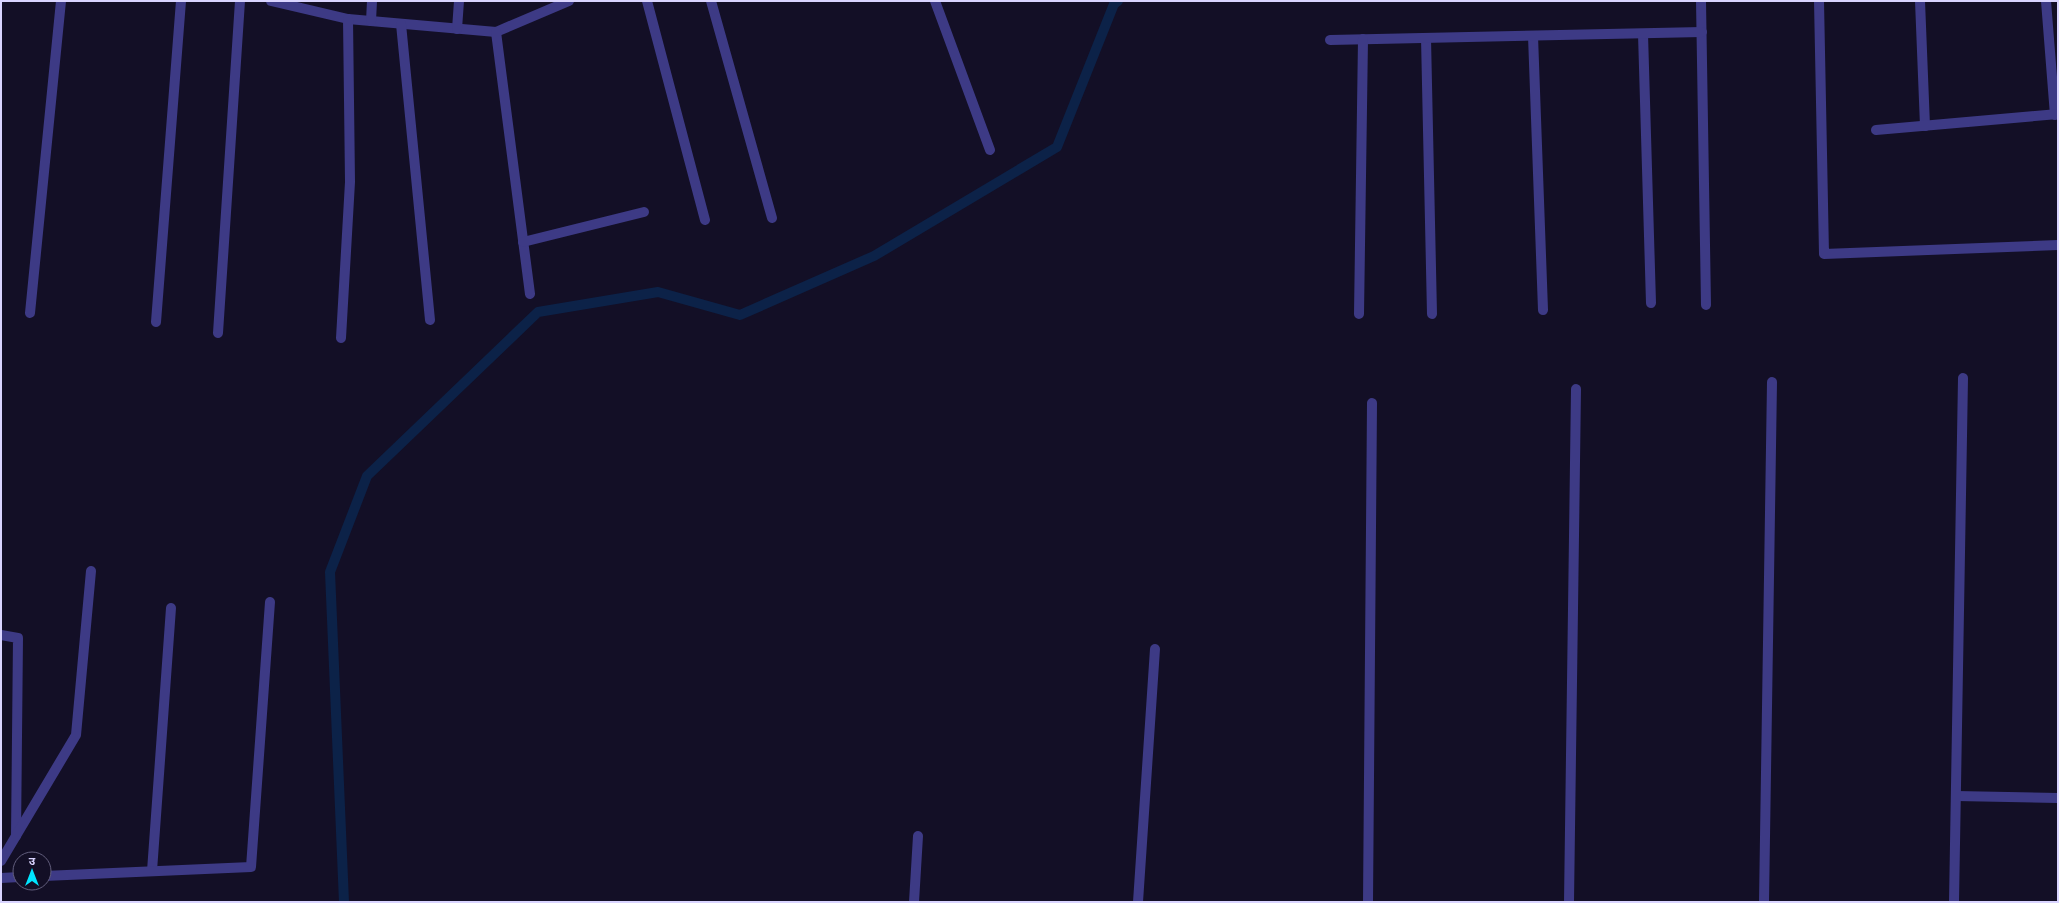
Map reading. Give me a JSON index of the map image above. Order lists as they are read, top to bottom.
{
  "north": "top"
}
